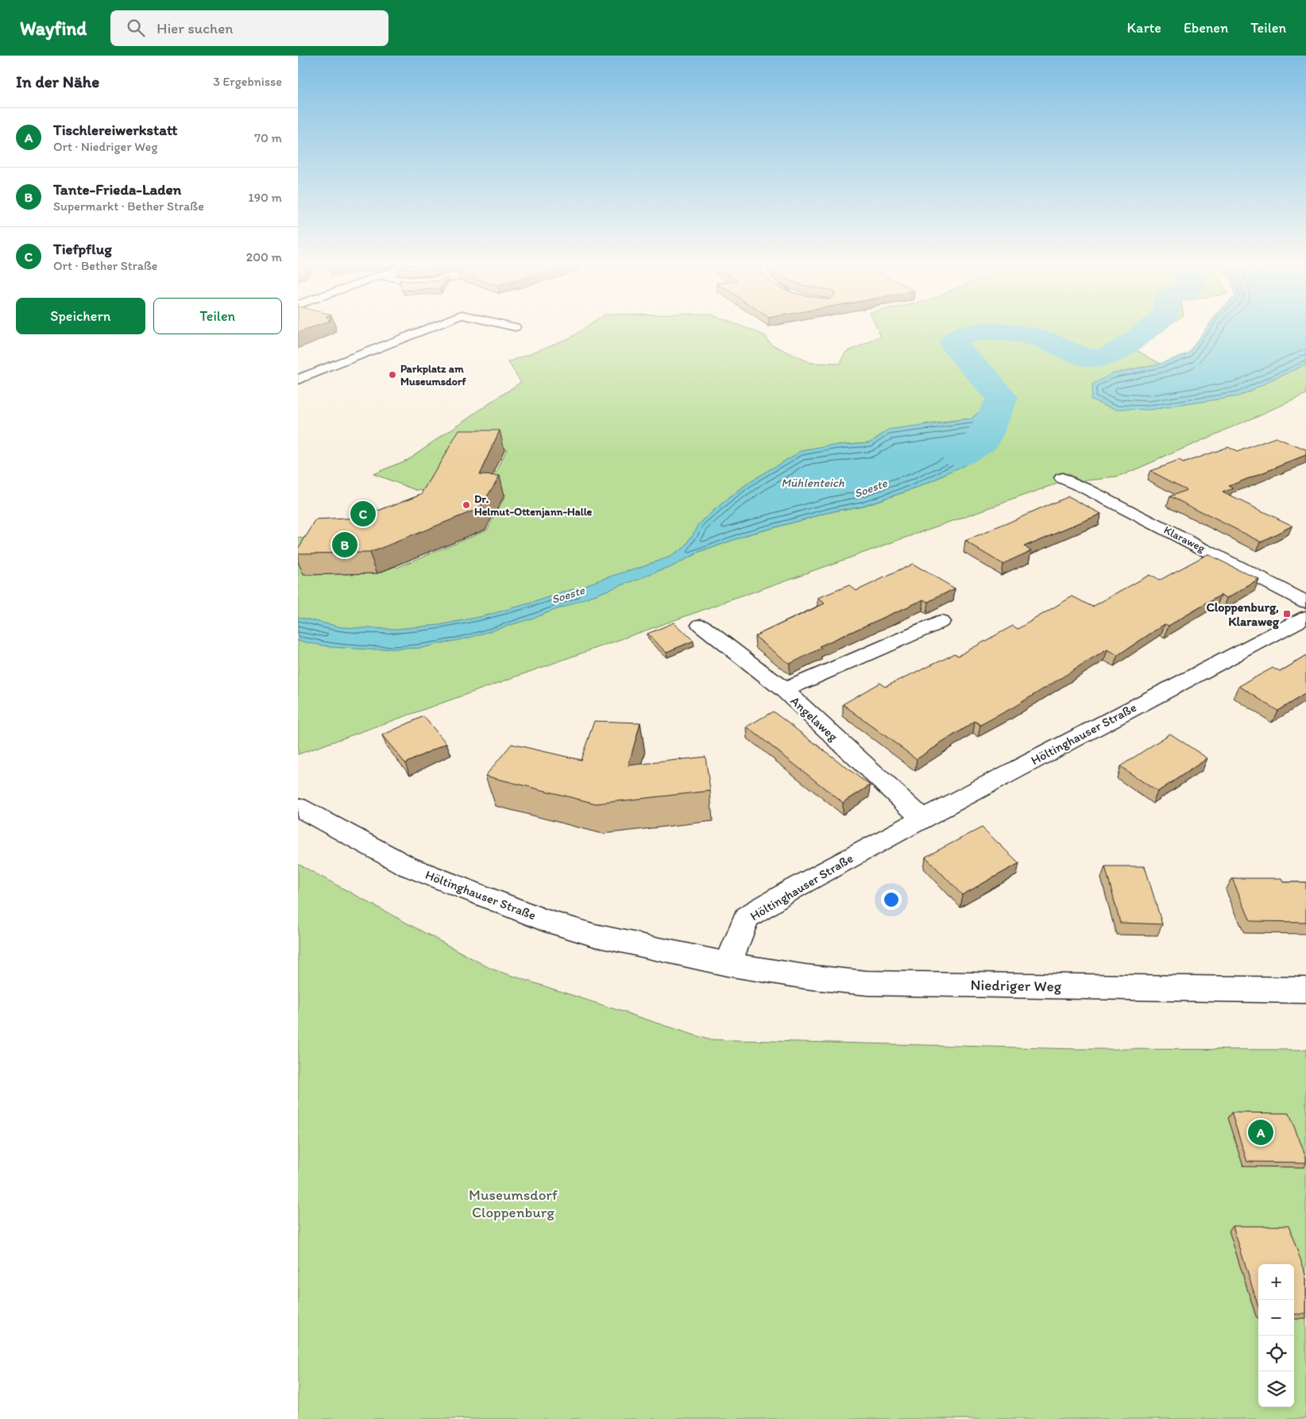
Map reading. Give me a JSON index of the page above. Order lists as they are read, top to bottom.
{
  "streets": {
    "street": [
      "Klaraweg",
      "Angelaweg",
      "Höltinghauser Straße",
      "Niedriger Weg"
    ]
  },
  "crossings": [
    ["Angelaweg", "Höltinghauser Straße"],
    ["Höltinghauser Straße", "Niedriger Weg"]
  ],
  "water": ["Mühlenteich", "Soeste"],
  "parks": ["Museumsdorf Cloppenburg"],
  "places": {
    "other": ["Parkplatz am Museumsdorf", "Dr. Helmut-Ottenjann-Halle"],
    "transit": ["Cloppenburg, Klaraweg"]
  },
  "page": {
    "header": "Wayfind",
    "search": "Hier suchen",
    "nav": ["Karte", "Ebenen", "Teilen"],
    "heading": ["In der Nähe", "3 Ergebnisse"],
    "list": [
      {
        "mark": "A",
        "name": "Tischlereiwerkstatt",
        "note": "Ort · Niedriger Weg",
        "value": "70 m"
      },
      {
        "mark": "B",
        "name": "Tante-Frieda-Laden",
        "note": "Supermarkt · Bether Straße",
        "value": "190 m"
      },
      {
        "mark": "C",
        "name": "Tiefpflug",
        "note": "Ort · Bether Straße",
        "value": "200 m"
      }
    ],
    "buttons": ["Speichern", "Teilen"],
    "pins": ["C", "B", "A"],
    "map_buttons": ["+", "−"]
  }
}
